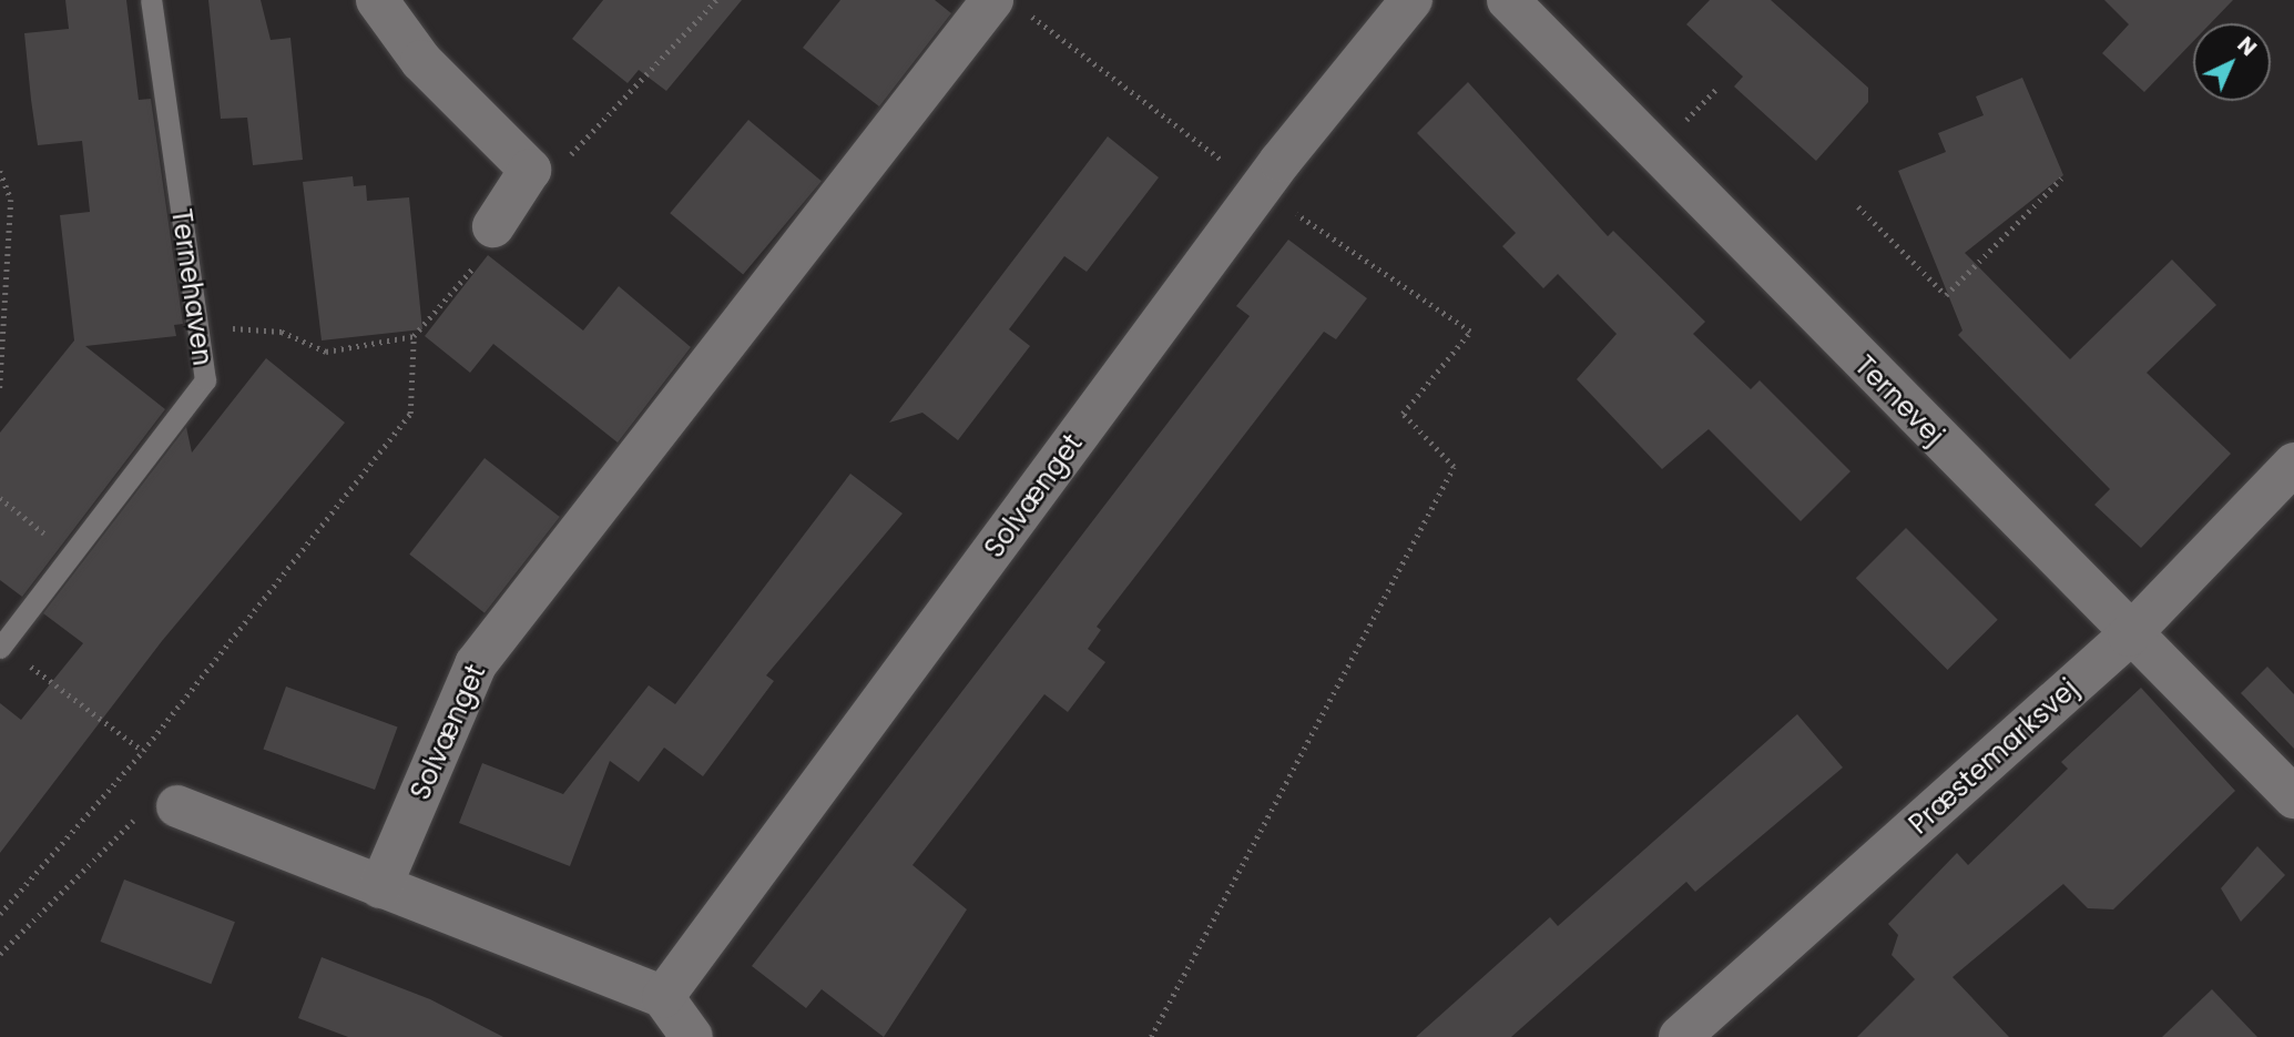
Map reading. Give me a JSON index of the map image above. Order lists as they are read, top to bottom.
{
  "streets": {
    "street": ["Ternevej", "Solvænget", "Præstemarksvej"],
    "lane": ["Ternehaven"]
  },
  "crossings": [
    ["Ternevej", "Præstemarksvej"]
  ],
  "north": "top right"
}
